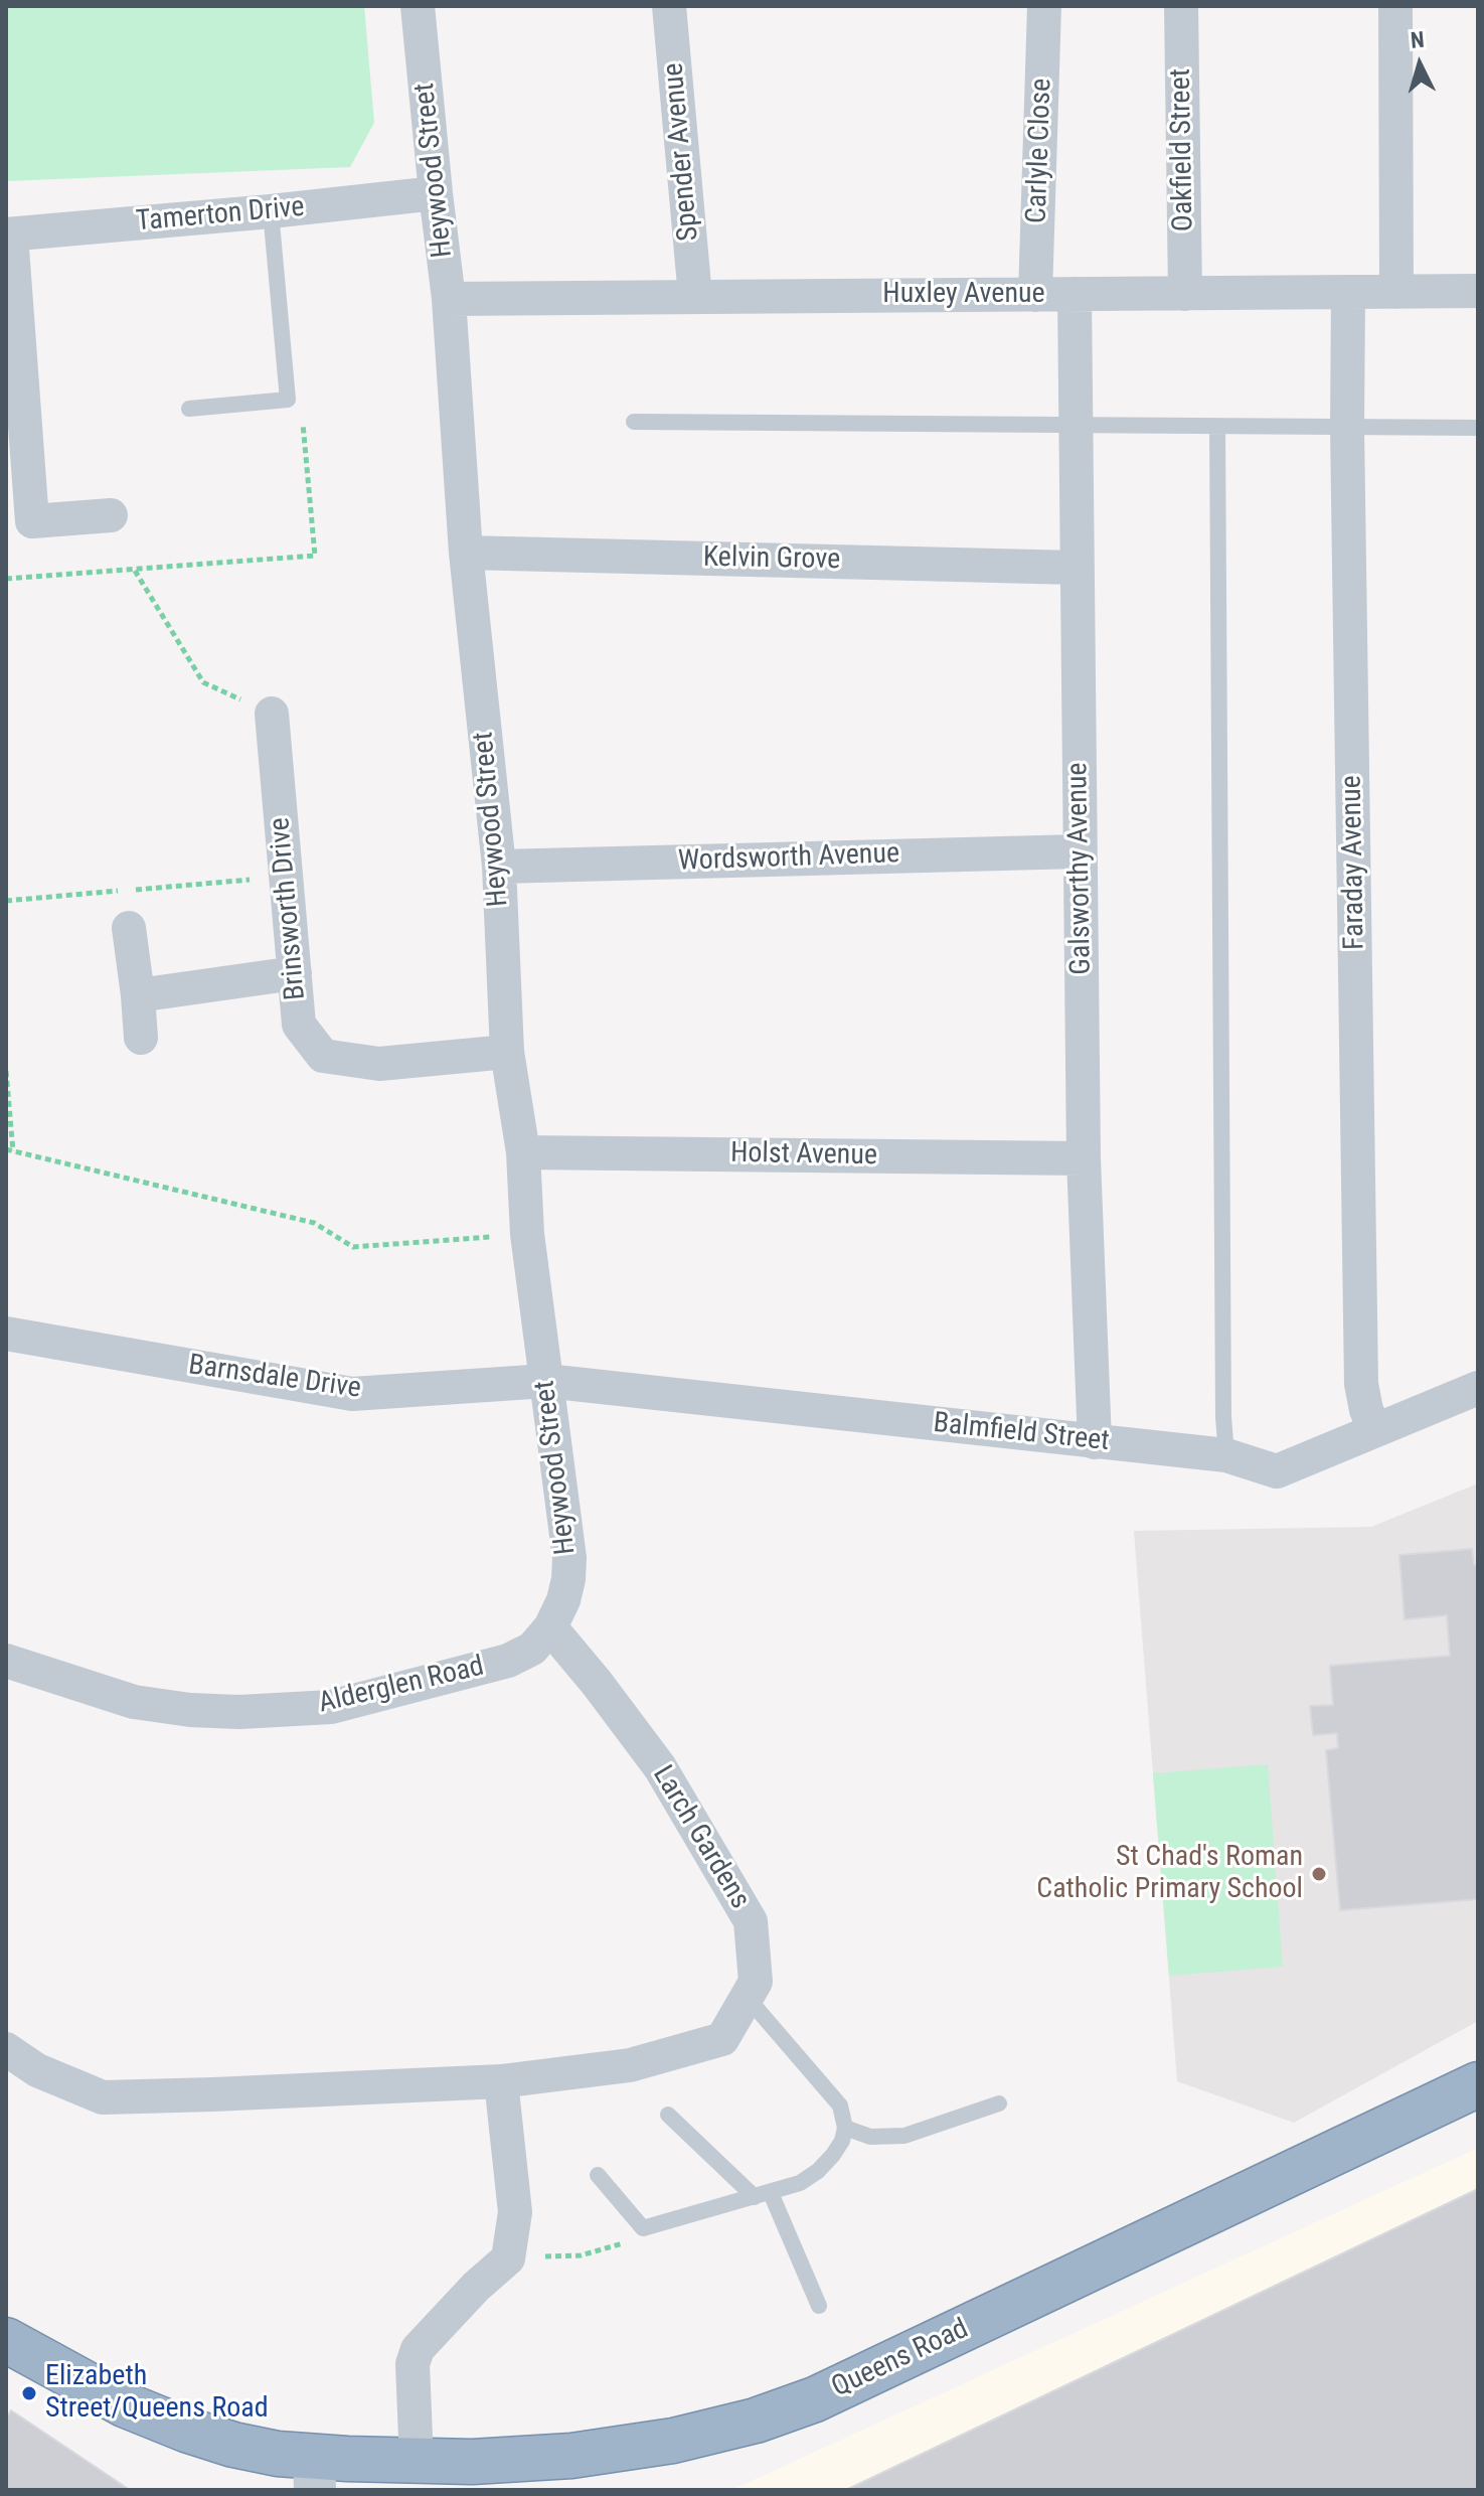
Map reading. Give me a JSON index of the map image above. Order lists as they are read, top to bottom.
{
  "streets": {
    "highway": ["Queens Road"],
    "street": [
      "Oakfield Street",
      "Carlyle Close",
      "Spender Avenue",
      "Heywood Street",
      "Tamerton Drive",
      "Huxley Avenue",
      "Kelvin Grove",
      "Wordsworth Avenue",
      "Faraday Avenue",
      "Galsworthy Avenue",
      "Brinsworth Drive",
      "Holst Avenue",
      "Barnsdale Drive",
      "Balmfield Street",
      "Alderglen Road",
      "Larch Gardens"
    ]
  },
  "crossings": [
    ["Oakfield Street", "Huxley Avenue"],
    ["Carlyle Close", "Huxley Avenue"],
    ["Spender Avenue", "Huxley Avenue"],
    ["Heywood Street", "Tamerton Drive"],
    ["Heywood Street", "Huxley Avenue"],
    ["Heywood Street", "Kelvin Grove"],
    ["Heywood Street", "Wordsworth Avenue"],
    ["Heywood Street", "Brinsworth Drive"],
    ["Heywood Street", "Holst Avenue"],
    ["Heywood Street", "Barnsdale Drive"],
    ["Heywood Street", "Balmfield Street"],
    ["Heywood Street", "Alderglen Road"],
    ["Heywood Street", "Larch Gardens"],
    ["Huxley Avenue", "Faraday Avenue"],
    ["Huxley Avenue", "Galsworthy Avenue"],
    ["Kelvin Grove", "Galsworthy Avenue"],
    ["Wordsworth Avenue", "Galsworthy Avenue"],
    ["Faraday Avenue", "Balmfield Street"],
    ["Galsworthy Avenue", "Holst Avenue"],
    ["Galsworthy Avenue", "Balmfield Street"],
    ["Barnsdale Drive", "Balmfield Street"],
    ["Alderglen Road", "Larch Gardens"]
  ],
  "places": ["St Chad's Roman Catholic Primary School", "Elizabeth Street/Queens Road"],
  "north": "top"
}
